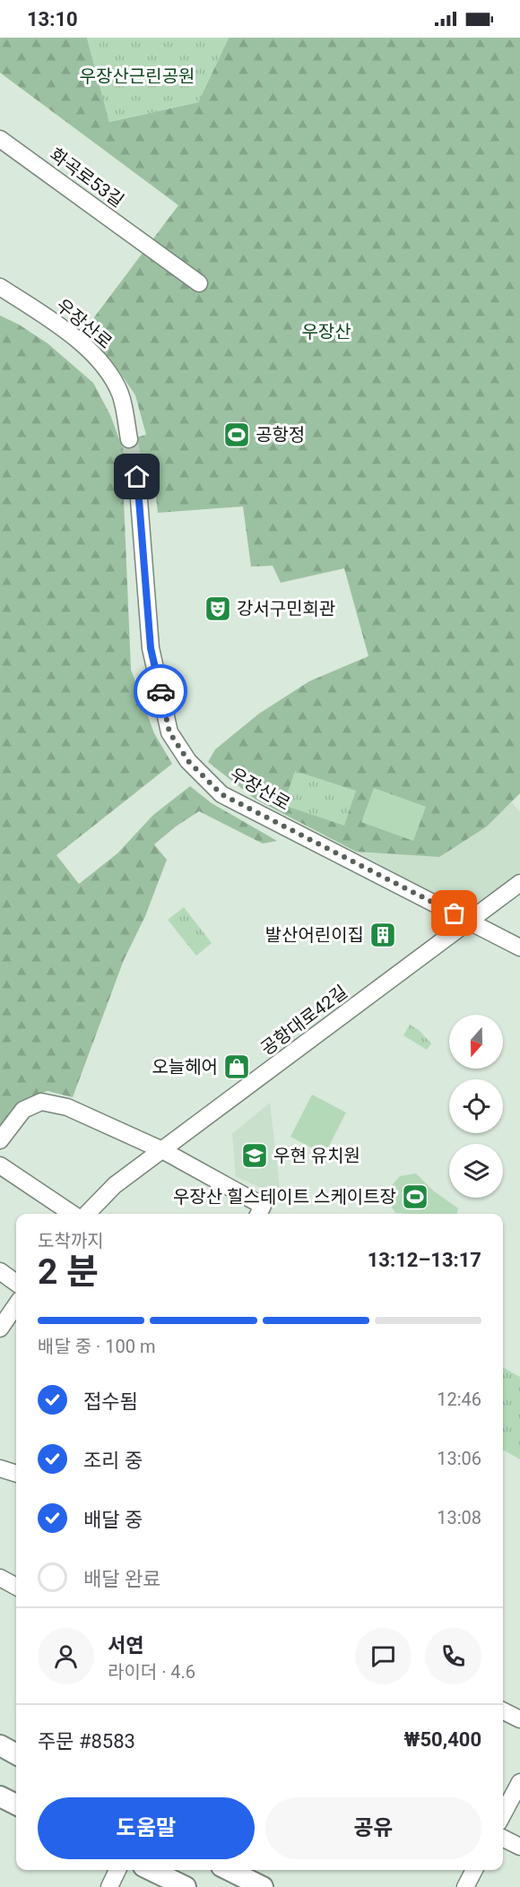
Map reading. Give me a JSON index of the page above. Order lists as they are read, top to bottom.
{
  "streets": {
    "street": ["화곡로53길", "우장산로", "공항대로42길"]
  },
  "crossings": [
    ["우장산로", "공항대로42길"]
  ],
  "parks": ["우장산근린공원", "우장산"],
  "places": {
    "sports": ["공항정", "우장산 힐스테이트 스케이트장"],
    "theatre": ["강서구민회관"],
    "building": ["발산어린이집"],
    "shop": ["오늘헤어"],
    "school or university": ["우현 유치원"]
  },
  "north": "bottom",
  "page": {
    "status": "13:10",
    "heading": ["2 분", "도착까지", "13:12–13:17"],
    "panel": [
      "서연",
      "라이더 · 4.6",
      "주문 #8583",
      "₩50,400"
    ],
    "bar": "배달 중 · 100 m",
    "list": [
      ["접수됨", "12:46"],
      ["조리 중", "13:06"],
      ["배달 중", "13:08"],
      "배달 완료"
    ],
    "buttons": ["도움말", "공유"]
  }
}
